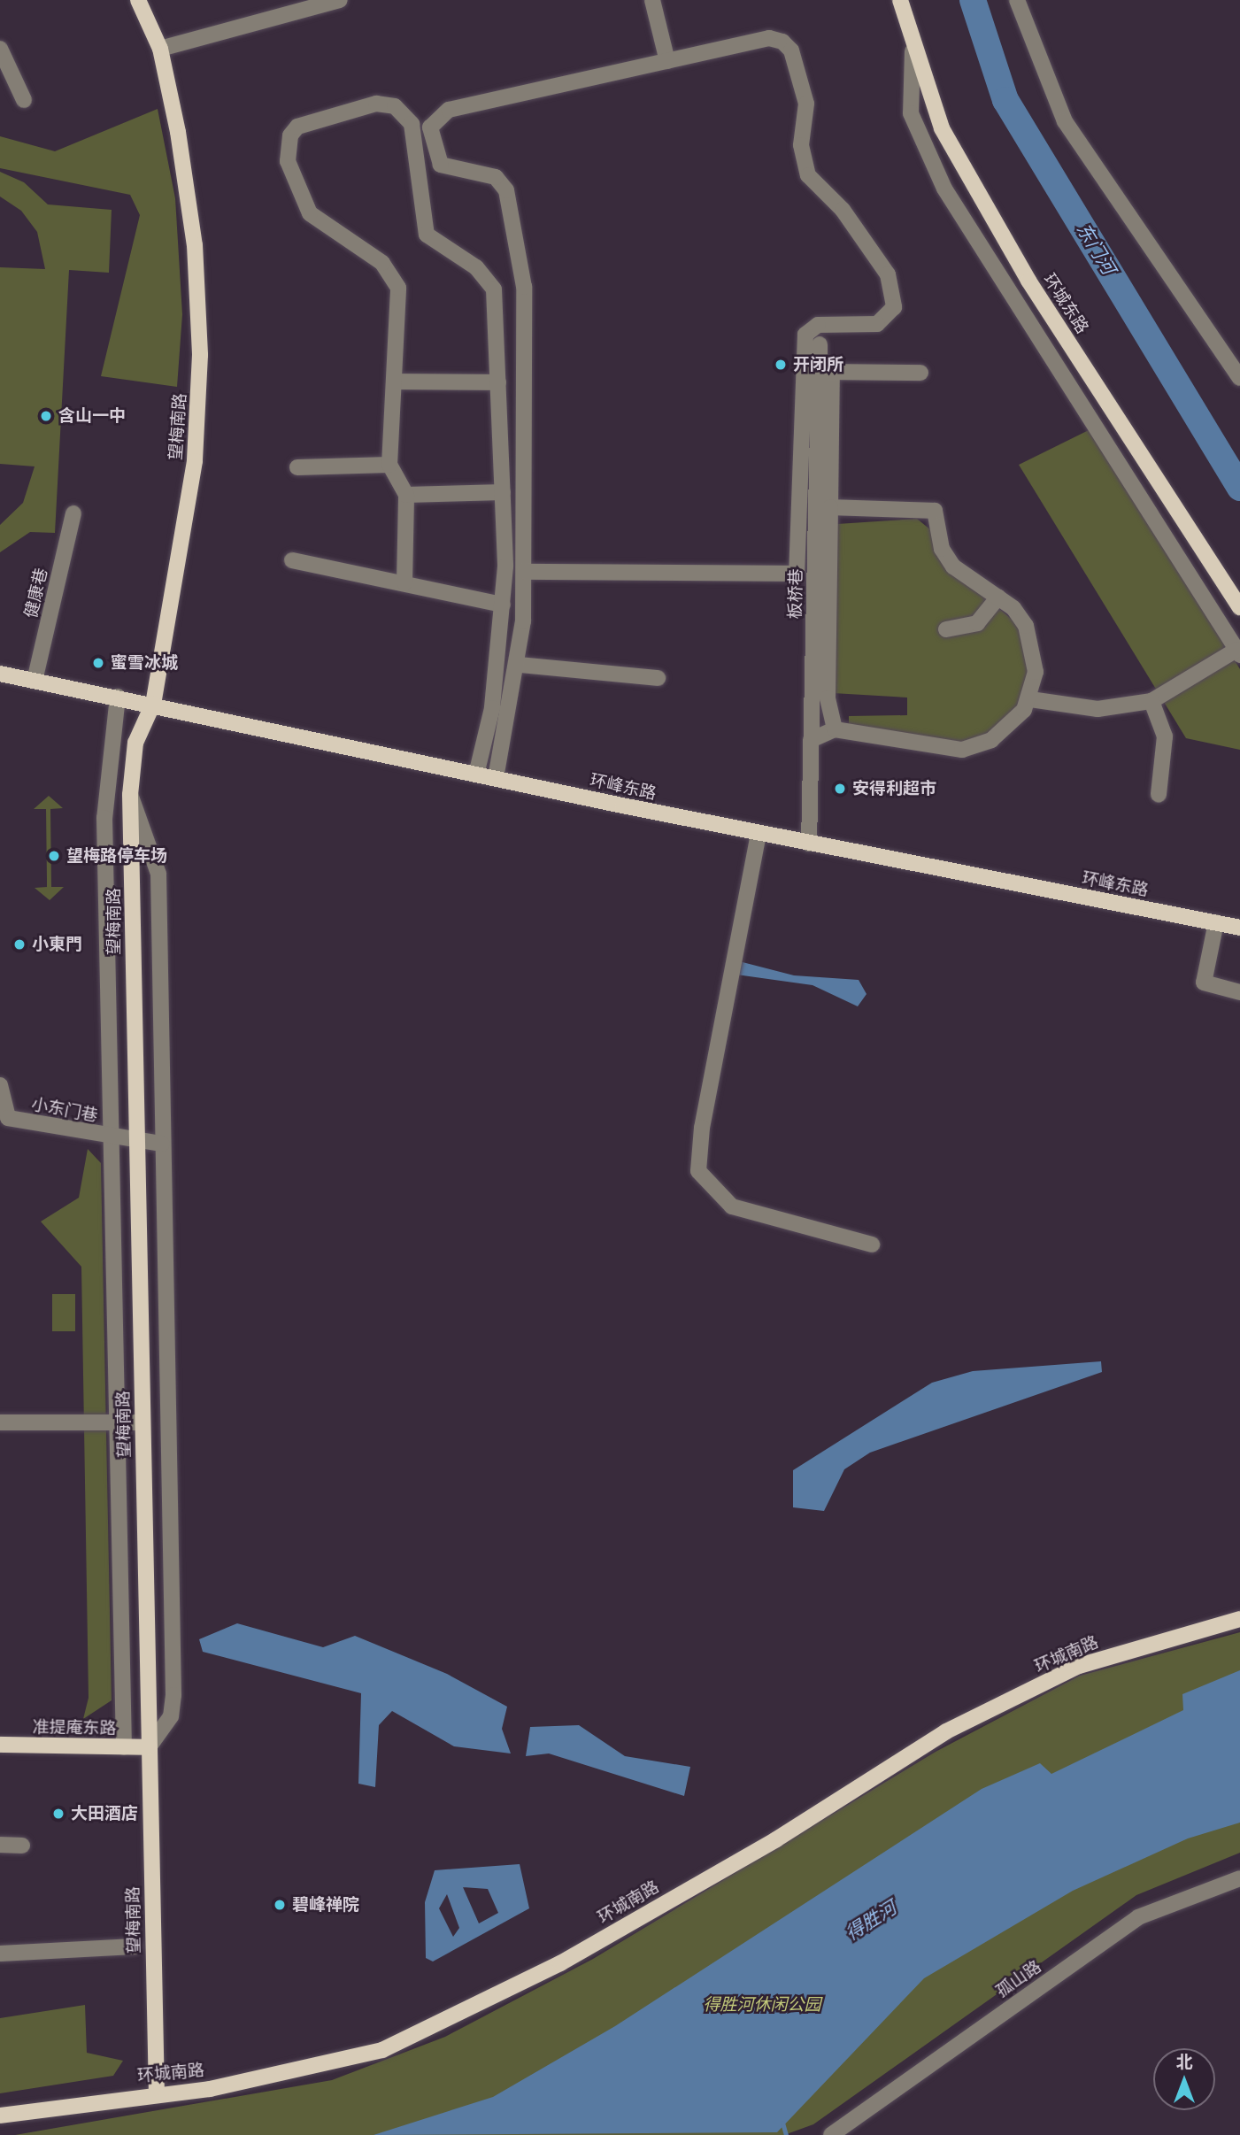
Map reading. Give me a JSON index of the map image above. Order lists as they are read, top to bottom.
{
  "streets": {
    "main road": [
      "环城东路",
      "望梅南路",
      "环峰东路",
      "环城南路",
      "准提庵东路"
    ],
    "street": [
      "健康巷",
      "板桥巷",
      "小东门巷",
      "孤山路"
    ]
  },
  "crossings": [
    ["望梅南路", "环峰东路"],
    ["望梅南路", "环城南路"],
    ["望梅南路", "准提庵东路"],
    ["健康巷", "环峰东路"],
    ["板桥巷", "环峰东路"]
  ],
  "water": ["东门河", "得胜河"],
  "parks": ["得胜河休闲公园"],
  "places": [
    "开闭所",
    "含山一中",
    "蜜雪冰城",
    "安得利超市",
    "望梅路停车场",
    "小東門",
    "大田酒店",
    "碧峰禅院"
  ],
  "north": "top"
}
